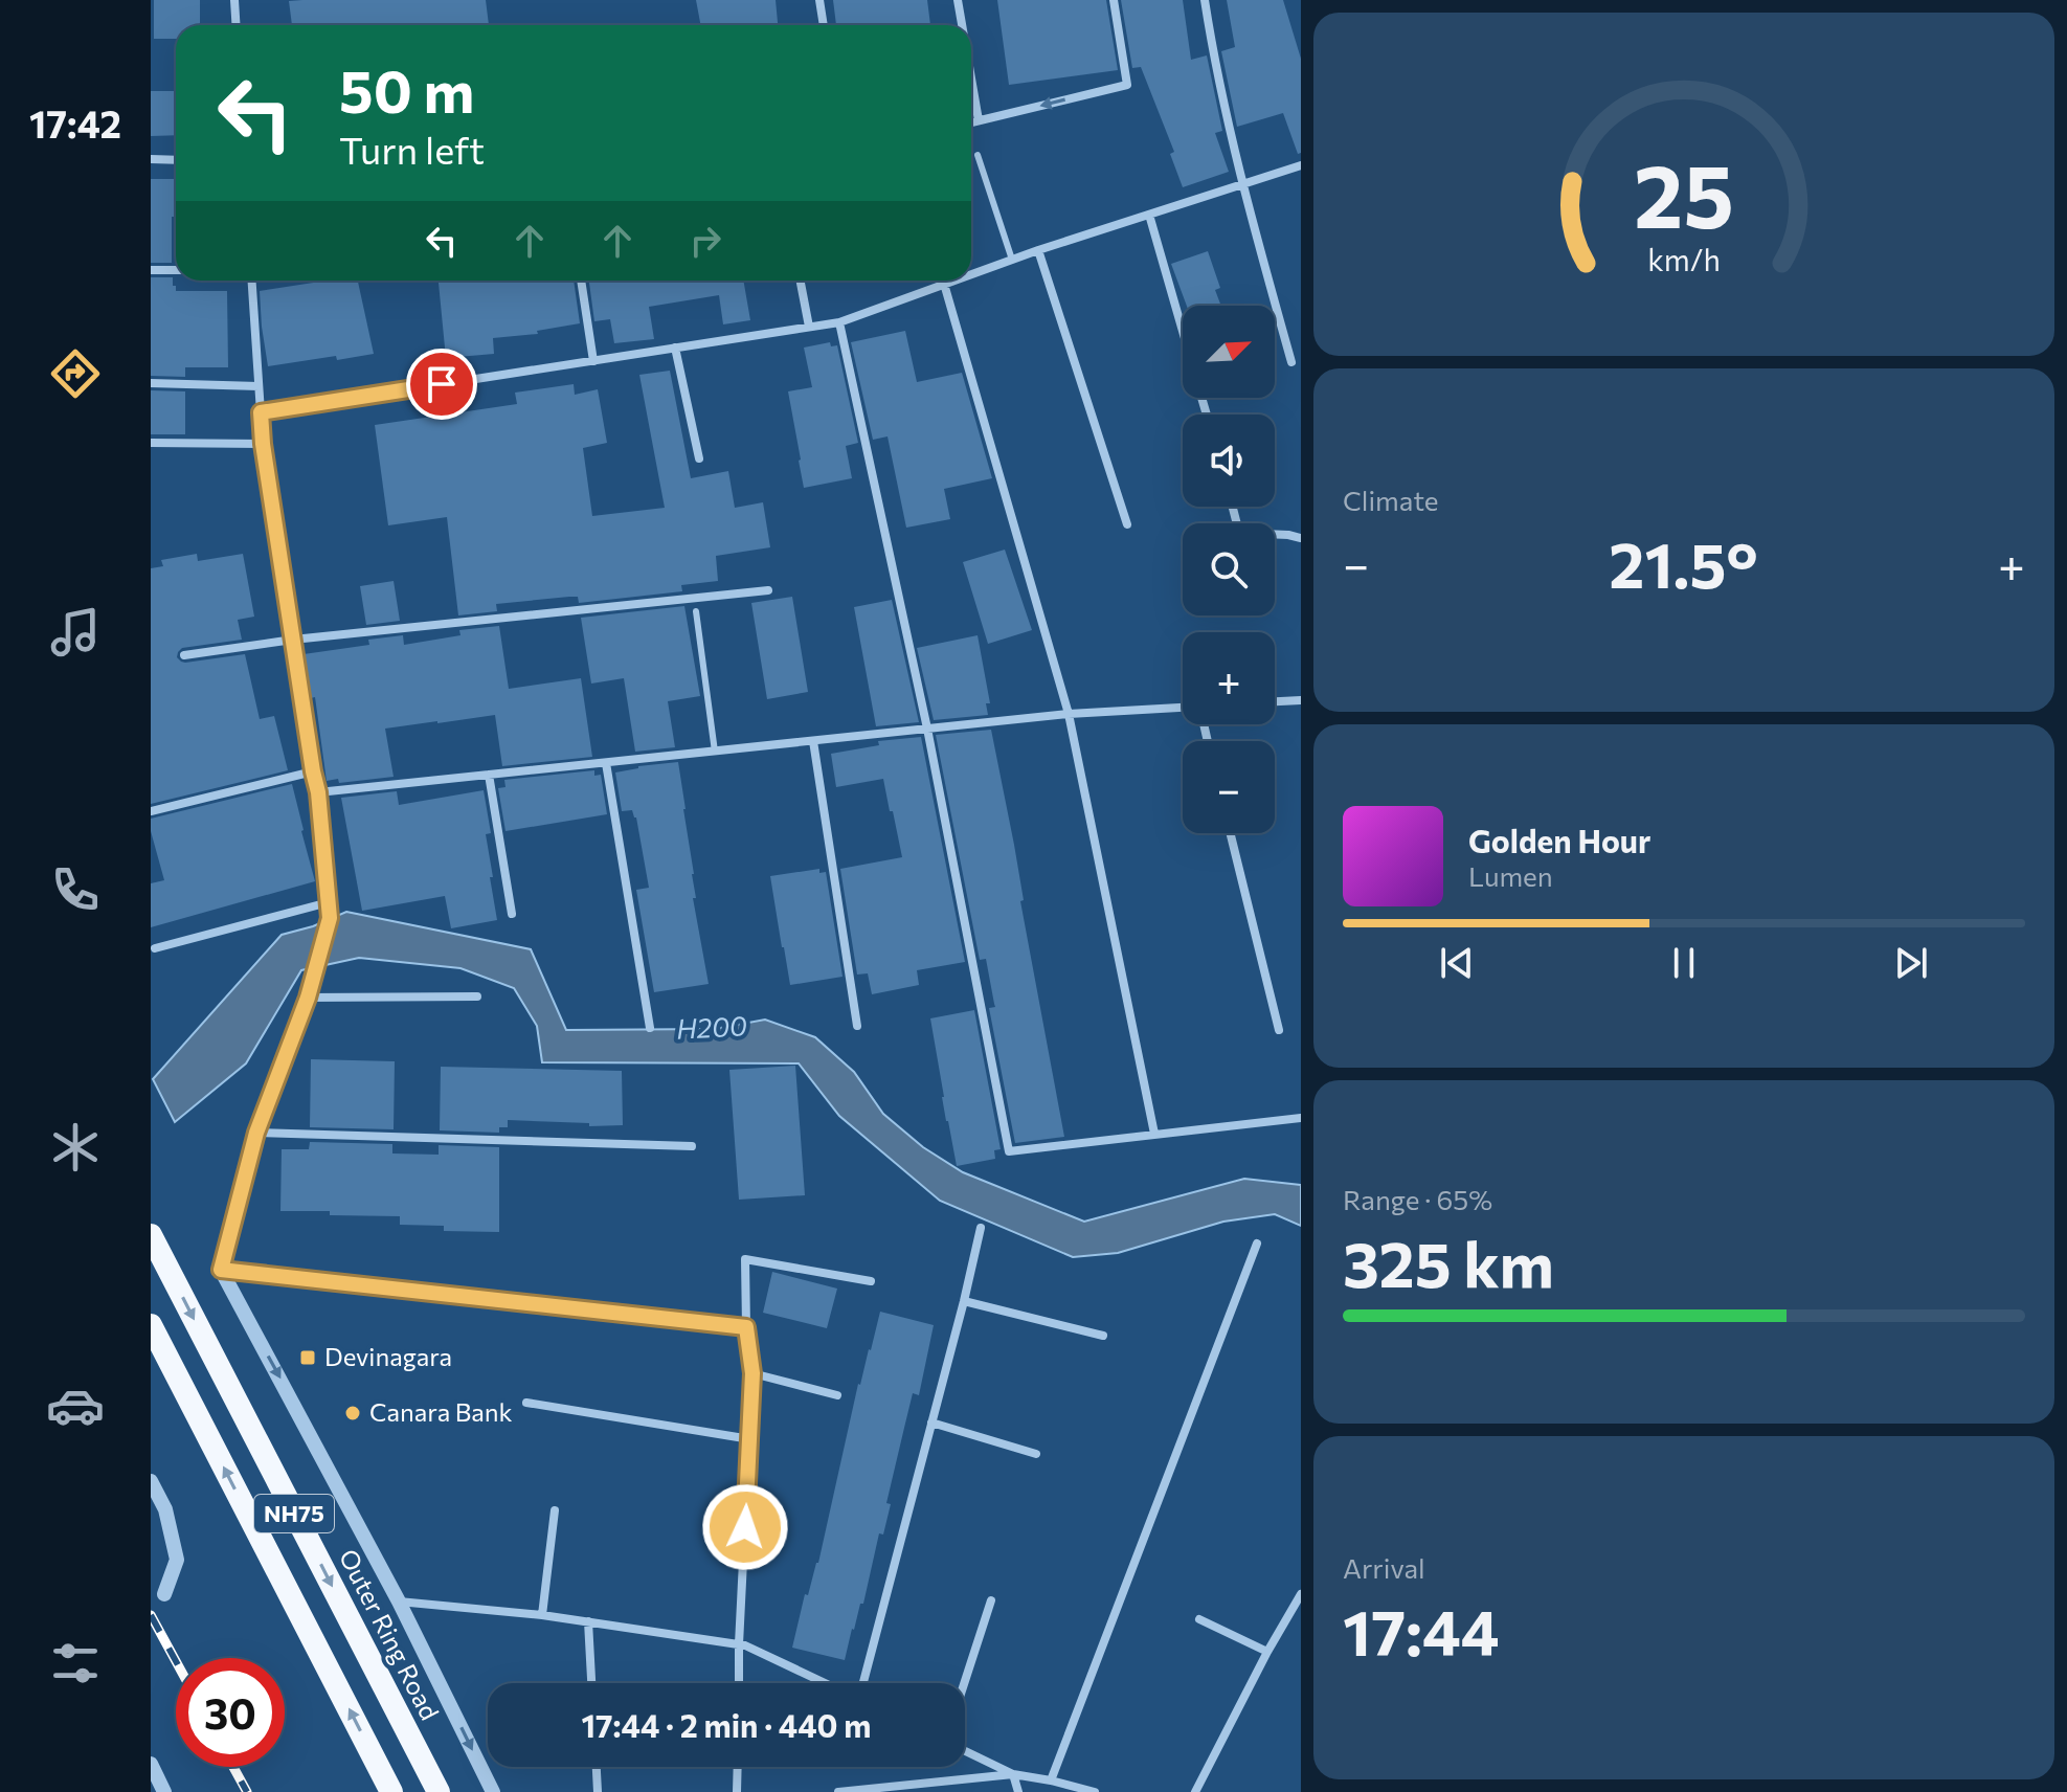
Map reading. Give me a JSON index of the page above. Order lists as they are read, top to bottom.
{
  "streets": {
    "highway": ["NH75", "Outer Ring Road"]
  },
  "water": ["H200"],
  "places": {
    "transit": ["Devinagara"],
    "other": ["Canara Bank"]
  },
  "north": "top right",
  "page": {
    "tabs": "17:42",
    "turn": ["50 m", "Turn left"],
    "map_buttons": ["+", "−"],
    "tile": [
      "Climate",
      ["Range · 65%", "325 km"],
      ["Arrival", "17:44"]
    ],
    "heat": ["−", "21.5°", "+"],
    "song": ["Golden Hour", "Lumen"],
    "limit": "30",
    "trip": "17:44 · 2 min · 440 m",
    "gauge": ["25", "km/h"]
  }
}
